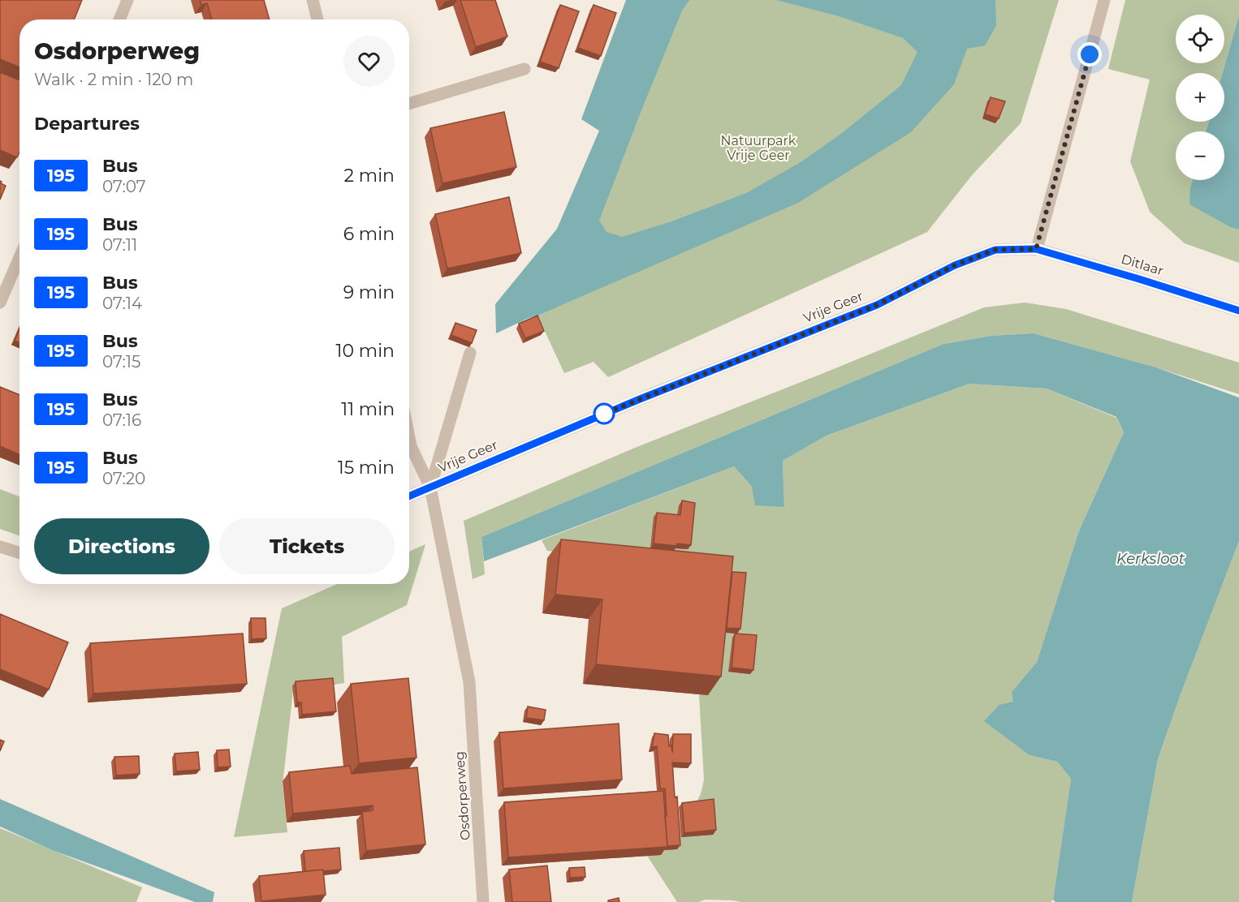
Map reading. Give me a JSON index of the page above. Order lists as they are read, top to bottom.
{
  "streets": {
    "street": ["Ditlaar", "Vrije Geer", "Osdorperweg"]
  },
  "crossings": [
    ["Ditlaar", "Vrije Geer"],
    ["Vrije Geer", "Osdorperweg"]
  ],
  "water": ["Kerksloot"],
  "parks": ["Natuurpark Vrije Geer"],
  "lines": ["bus line 195"],
  "page": {
    "map_buttons": ["+", "−"],
    "heading": [
      ["Osdorperweg", "Walk · 2 min · 120 m"],
      "Departures"
    ],
    "list": [
      {
        "mark": "195",
        "name": "Bus",
        "note": "07:07",
        "value": "2 min"
      },
      {
        "mark": "195",
        "name": "Bus",
        "note": "07:11",
        "value": "6 min"
      },
      {
        "mark": "195",
        "name": "Bus",
        "note": "07:14",
        "value": "9 min"
      },
      {
        "mark": "195",
        "name": "Bus",
        "note": "07:15",
        "value": "10 min"
      },
      {
        "mark": "195",
        "name": "Bus",
        "note": "07:16",
        "value": "11 min"
      },
      {
        "mark": "195",
        "name": "Bus",
        "note": "07:20",
        "value": "15 min"
      }
    ],
    "buttons": ["Directions", "Tickets"]
  }
}
